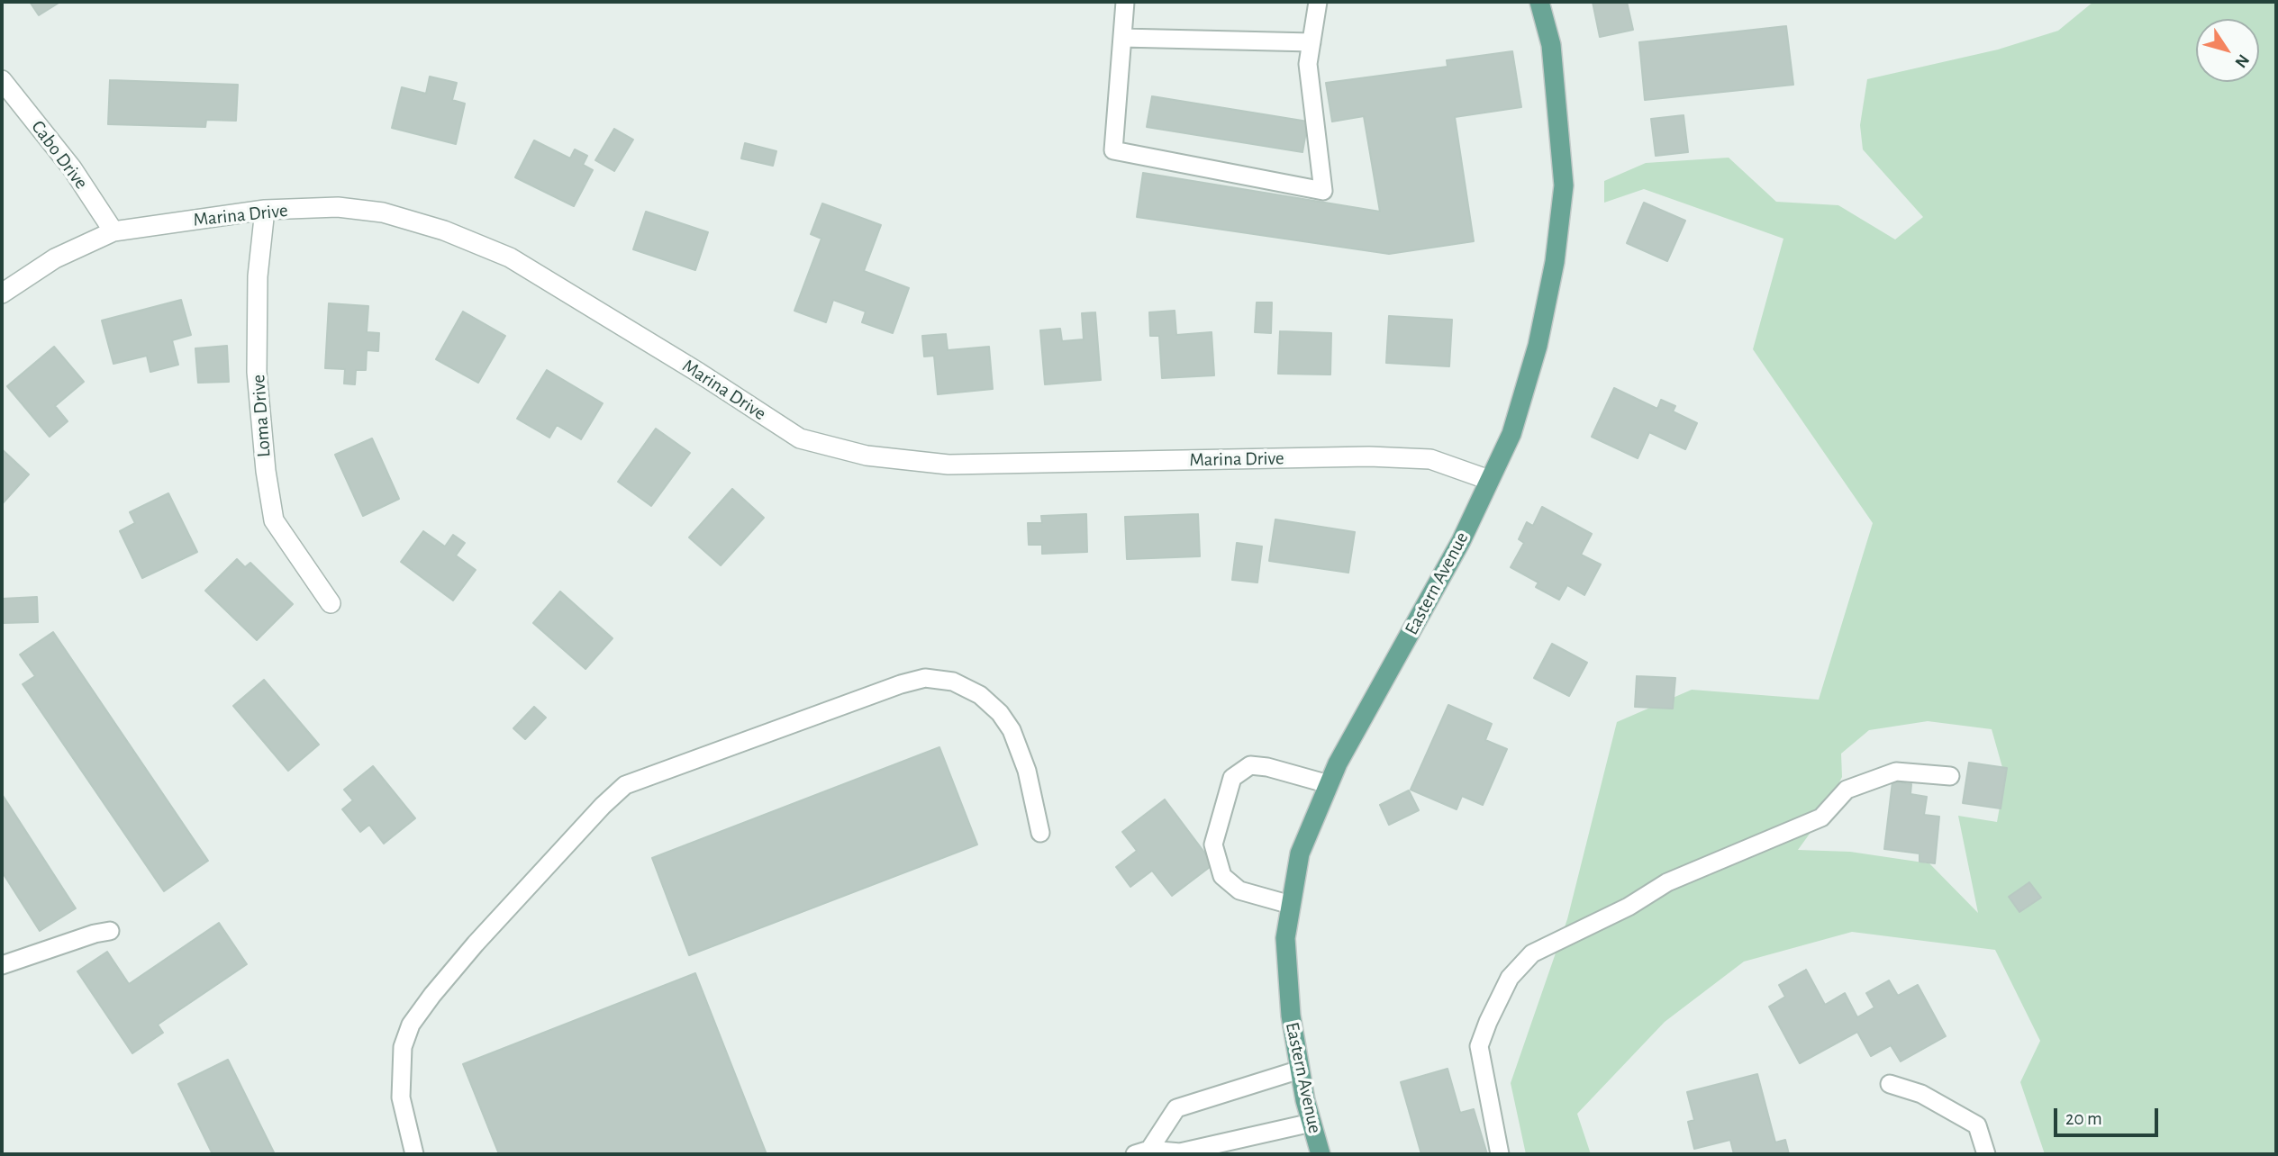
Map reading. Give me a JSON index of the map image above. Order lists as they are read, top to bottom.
{
  "streets": {
    "main road": ["Eastern Avenue"],
    "street": ["Cabo Drive", "Marina Drive", "Loma Drive"]
  },
  "crossings": [
    ["Cabo Drive", "Marina Drive"],
    ["Marina Drive", "Loma Drive"],
    ["Marina Drive", "Eastern Avenue"]
  ],
  "scale_bar": "20 m",
  "north": "bottom right"
}
